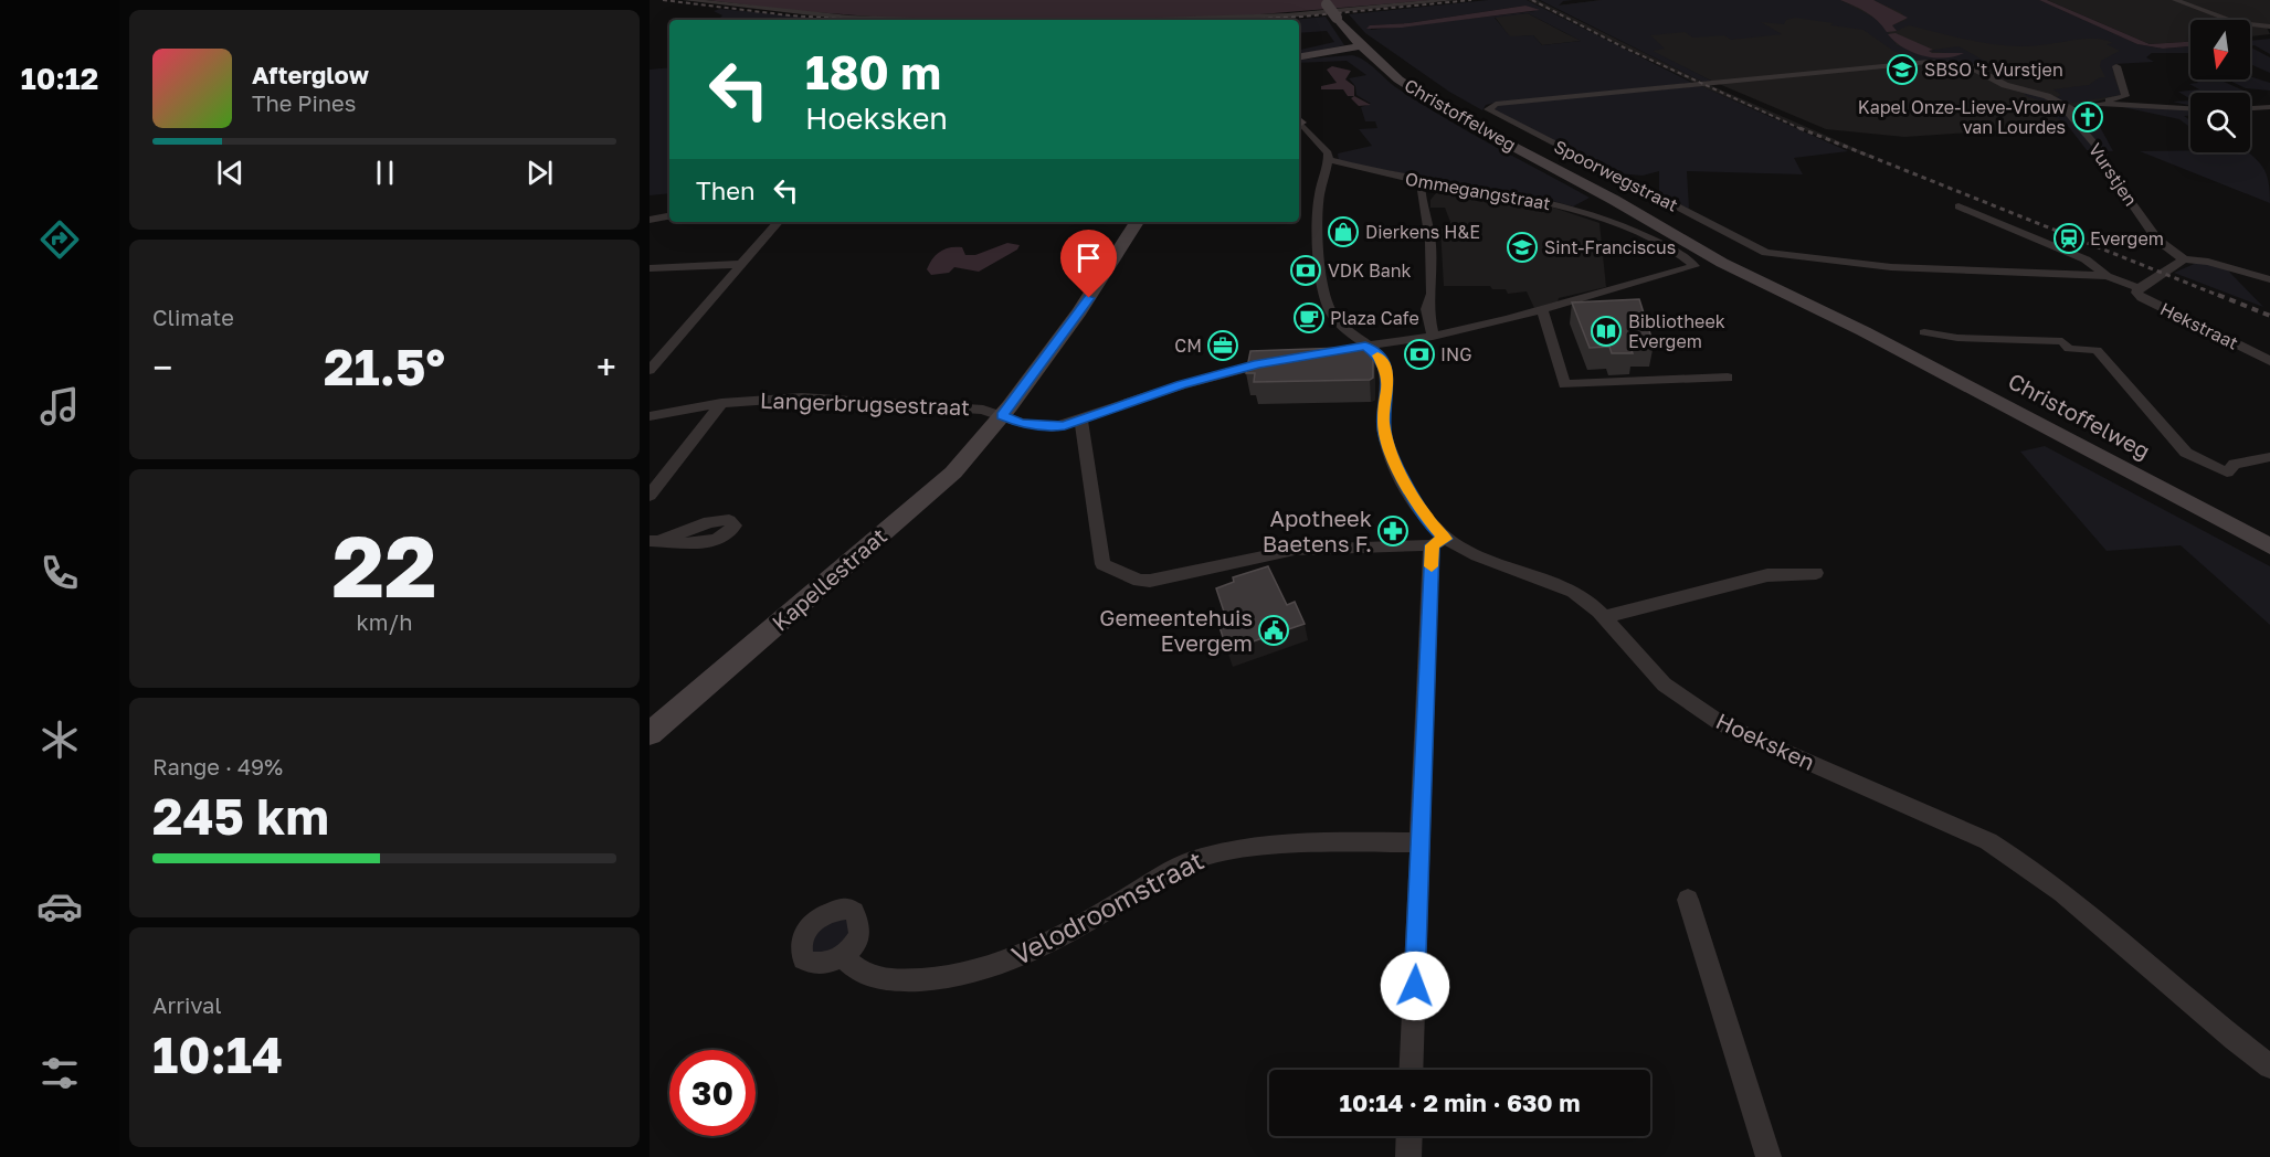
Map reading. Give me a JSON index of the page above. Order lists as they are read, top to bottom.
{
  "streets": {
    "main road": ["Christoffelweg", "Kapellestraat"],
    "street": [
      "Vurstjen",
      "Spoorwegstraat",
      "Ommegangstraat",
      "Hekstraat",
      "Langerbrugsestraat",
      "Hoeksken",
      "Velodroomstraat"
    ]
  },
  "crossings": [
    ["Vurstjen", "Spoorwegstraat"],
    ["Spoorwegstraat", "Hekstraat"],
    ["Ommegangstraat", "Hoeksken"],
    ["Langerbrugsestraat", "Kapellestraat"]
  ],
  "places": {
    "school or university": ["SBSO 't Vurstjen", "Sint-Franciscus"],
    "church": ["Kapel Onze-Lieve-Vrouw van Lourdes"],
    "shop": ["Dierkens H&E"],
    "station": ["Evergem"],
    "bank": ["VDK Bank", "ING"],
    "cafe": ["Plaza Cafe"],
    "library": ["Bibliotheek Evergem"],
    "office": ["CM"],
    "pharmacy": ["Apotheek Baetens F."],
    "public building": ["Gemeentehuis Evergem"]
  },
  "north": "bottom",
  "page": {
    "tabs": "10:12",
    "turn": ["180 m", "Hoeksken"],
    "song": ["Afterglow", "The Pines"],
    "then": "Then",
    "tile": [
      "Climate",
      ["22", "km/h"],
      ["Range · 49%", "245 km"],
      ["Arrival", "10:14"]
    ],
    "heat": ["−", "21.5°", "+"],
    "limit": "30",
    "trip": "10:14 · 2 min · 630 m"
  }
}
